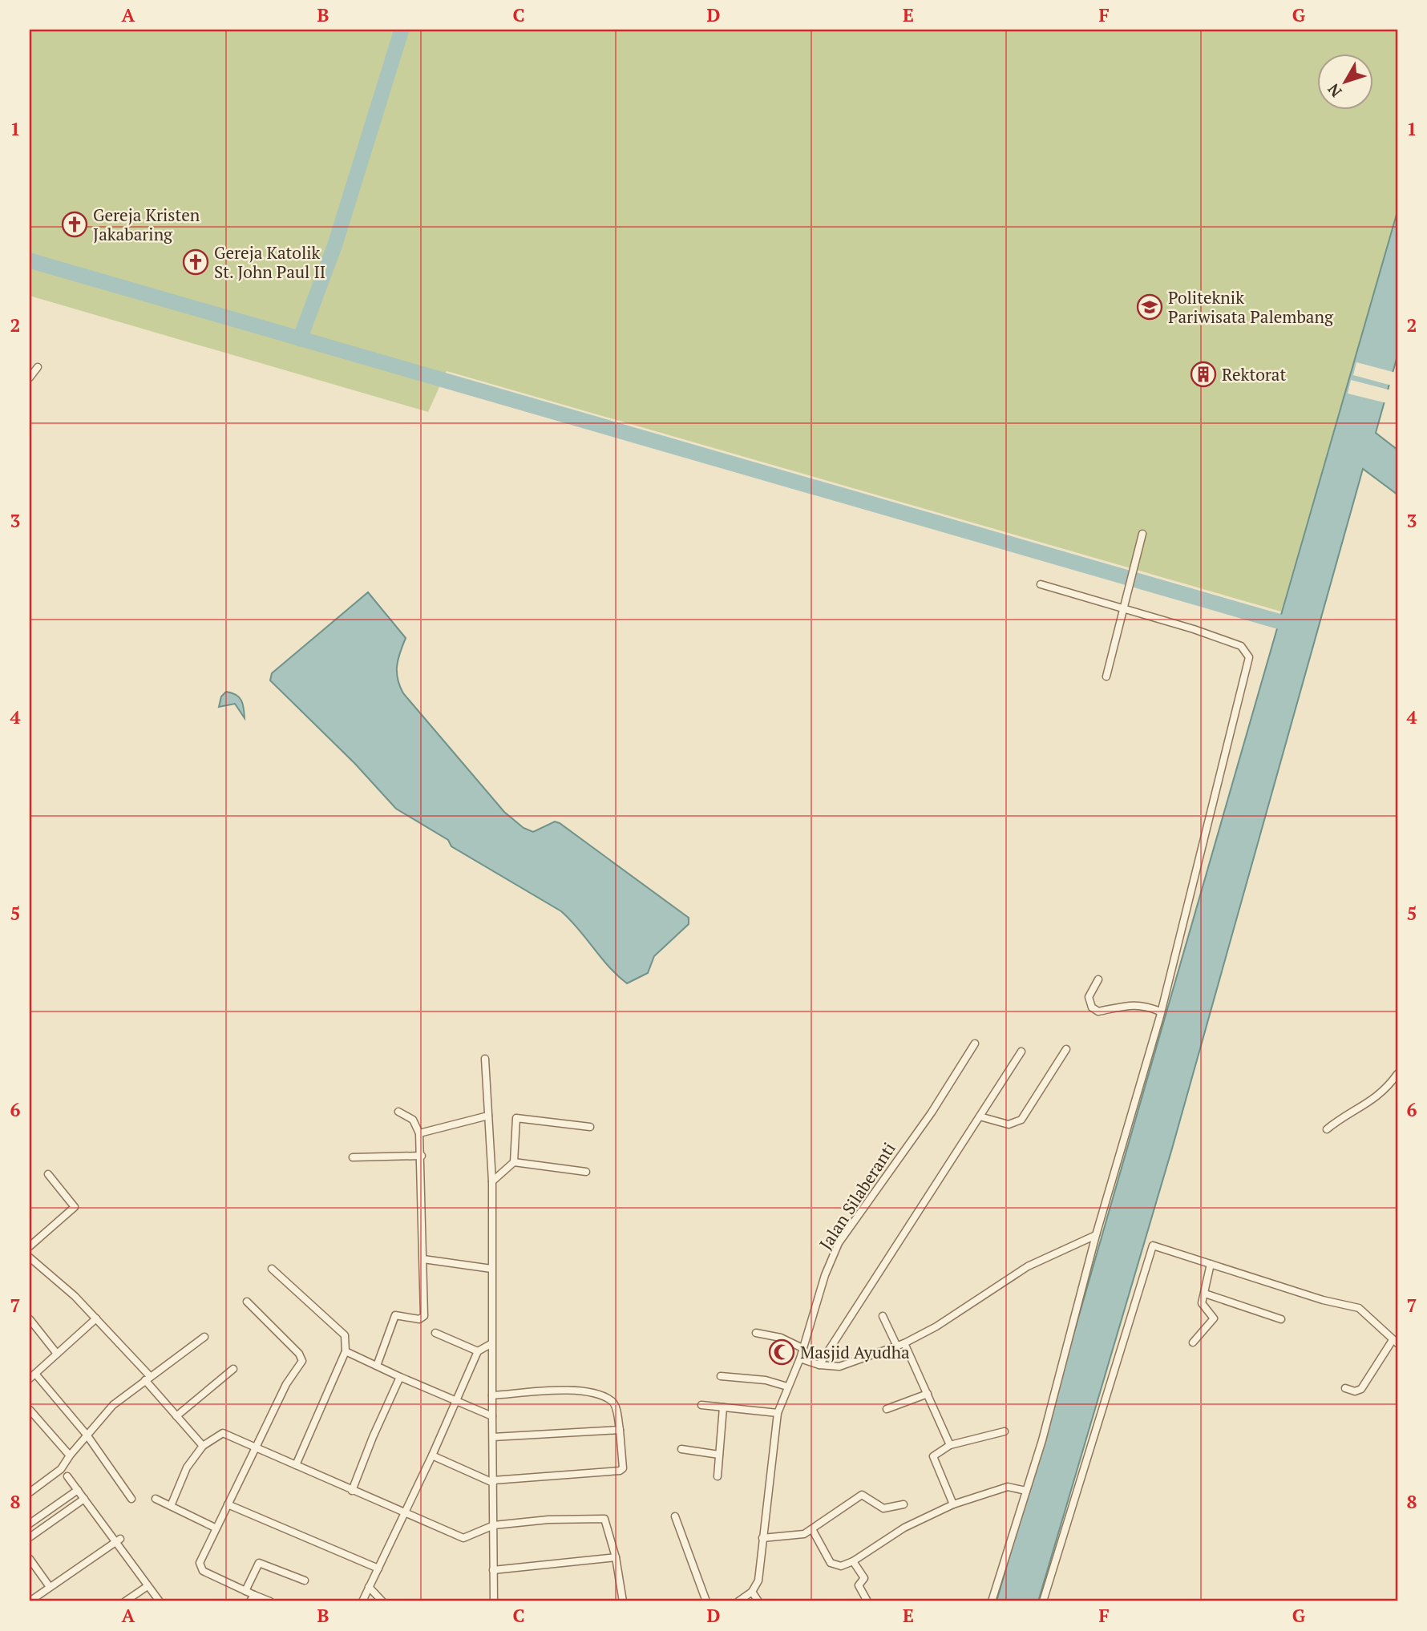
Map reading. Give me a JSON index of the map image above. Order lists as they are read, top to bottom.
{
  "streets": {
    "street": ["Jalan Silaberanti"]
  },
  "places": {
    "church": ["Gereja Kristen Jakabaring", "Gereja Katolik St. John Paul II"],
    "school or university": ["Politeknik Pariwisata Palembang"],
    "building": ["Rektorat"],
    "mosque": ["Masjid Ayudha"]
  },
  "north": "bottom left",
  "grid": {
    "columns": [
      "A",
      "B",
      "C",
      "D",
      "E",
      "F",
      "G"
    ],
    "rows": [
      "1",
      "2",
      "3",
      "4",
      "5",
      "6",
      "7",
      "8"
    ]
  }
}
